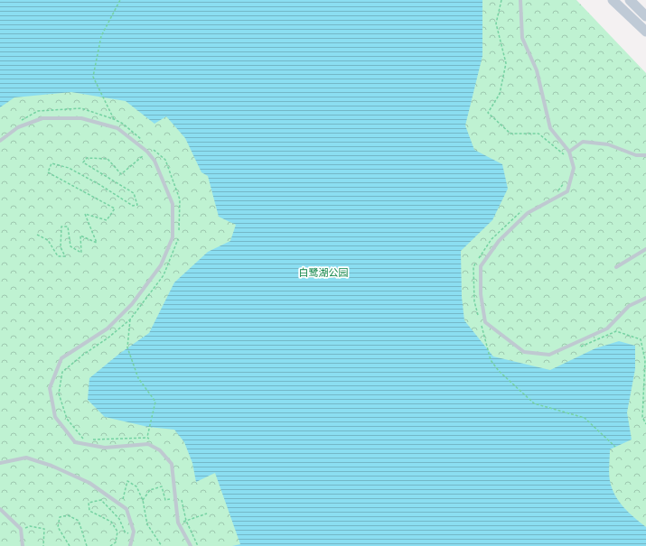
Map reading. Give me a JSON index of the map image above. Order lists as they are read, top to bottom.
{
  "parks": ["白鹭湖公园"]
}
